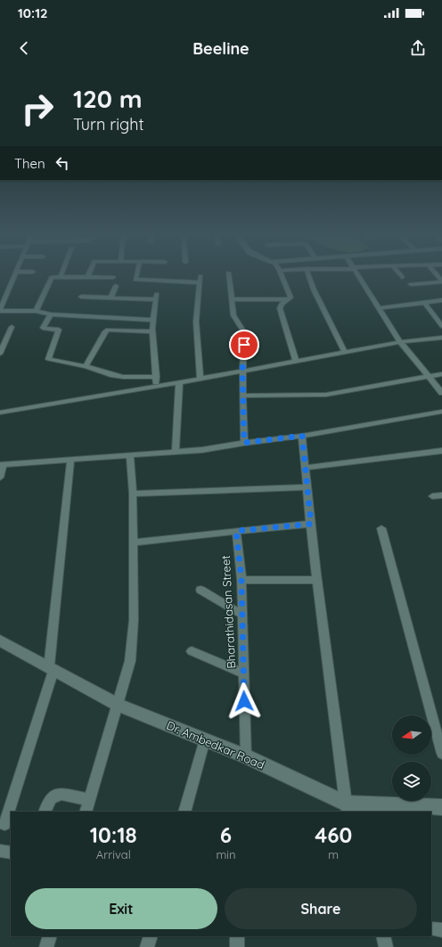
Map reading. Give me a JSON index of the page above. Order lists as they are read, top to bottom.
{
  "streets": {
    "street": ["Bharathidasan Street", "Dr. Ambedkar Road"]
  },
  "crossings": [
    ["Bharathidasan Street", "Dr. Ambedkar Road"]
  ],
  "north": "left",
  "page": {
    "status": "10:12",
    "header": "Beeline",
    "turn": ["120 m", "Turn right"],
    "then": "Then",
    "eta": [
      "10:18",
      "Arrival",
      "6",
      "min",
      "460",
      "m"
    ],
    "buttons": ["Exit", "Share"]
  }
}
